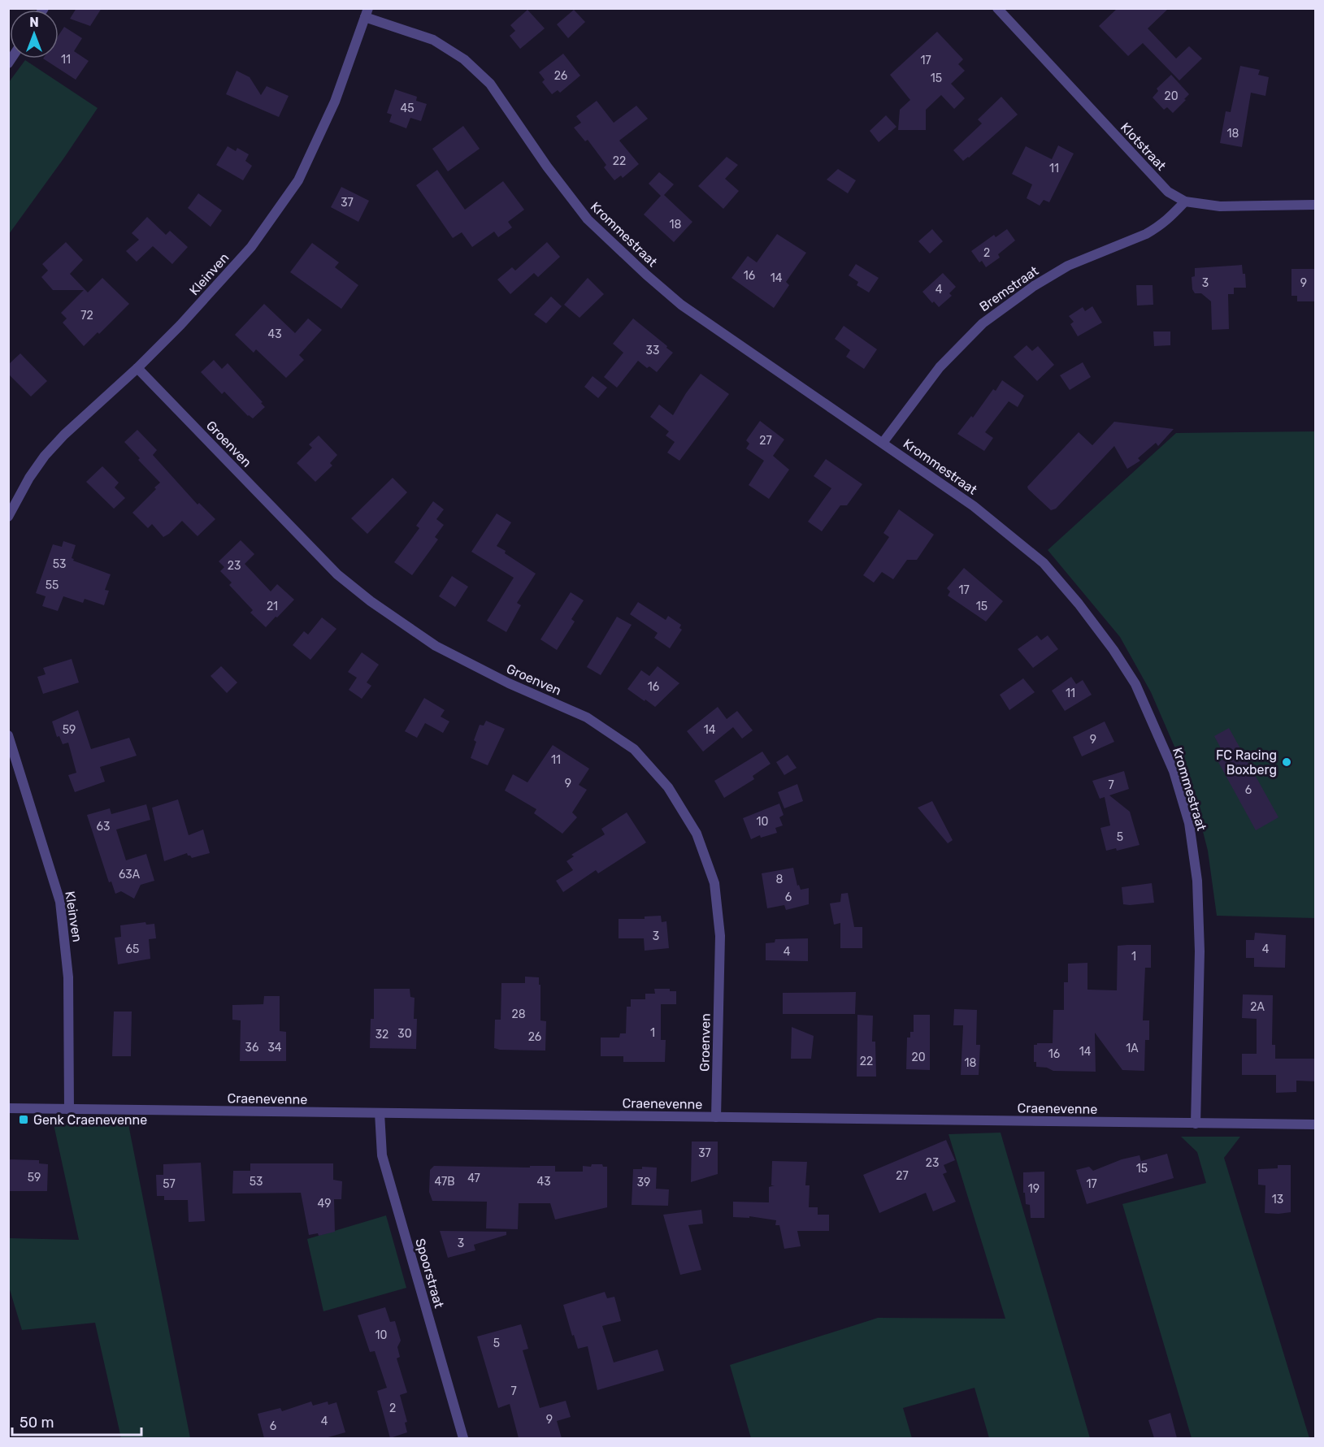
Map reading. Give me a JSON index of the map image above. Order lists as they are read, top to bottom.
{
  "streets": {
    "street": [
      "Klotstraat",
      "Krommestraat",
      "Kleinven",
      "Bremstraat",
      "Groenven",
      "Craenevenne",
      "Spoorstraat"
    ]
  },
  "crossings": [
    ["Klotstraat", "Bremstraat"],
    ["Krommestraat", "Kleinven"],
    ["Krommestraat", "Bremstraat"],
    ["Krommestraat", "Craenevenne"],
    ["Kleinven", "Groenven"],
    ["Kleinven", "Craenevenne"],
    ["Groenven", "Craenevenne"],
    ["Craenevenne", "Spoorstraat"]
  ],
  "places": {
    "other": ["FC Racing Boxberg"],
    "transit": ["Genk Craenevenne"]
  },
  "house_numbers": [
    "11",
    "17",
    "26",
    "15",
    "20",
    "45",
    "18",
    "22",
    "11",
    "37",
    "18",
    "2",
    "16",
    "14",
    "3",
    "9",
    "4",
    "72",
    "43",
    "33",
    "27",
    "53",
    "23",
    "55",
    "17",
    "21",
    "15",
    "16",
    "11",
    "59",
    "14",
    "9",
    "11",
    "9",
    "7",
    "6",
    "10",
    "63",
    "5",
    "63A",
    "8",
    "6",
    "3",
    "65",
    "4",
    "4",
    "1",
    "2A",
    "28",
    "1",
    "30",
    "32",
    "26",
    "36",
    "34",
    "1A",
    "14",
    "16",
    "20",
    "22",
    "18",
    "37",
    "23",
    "15",
    "27",
    "59",
    "47",
    "53",
    "47B",
    "43",
    "39",
    "57",
    "17",
    "19",
    "13",
    "49",
    "3",
    "10",
    "5",
    "7",
    "2",
    "9",
    "4",
    "6"
  ],
  "scale_bar": "50 m",
  "north": "top"
}
